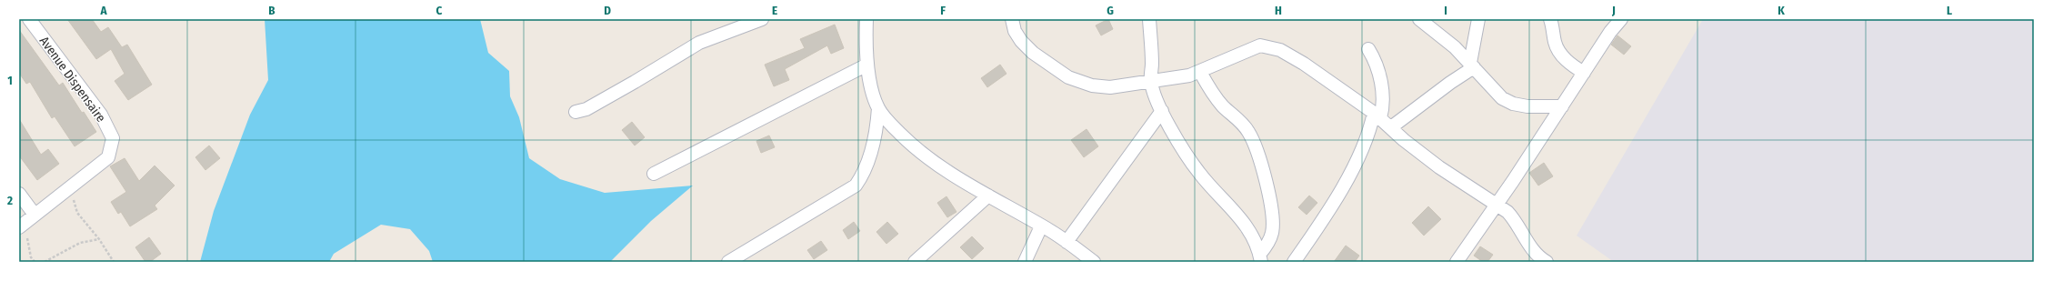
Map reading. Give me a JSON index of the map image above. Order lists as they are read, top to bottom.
{
  "streets": {
    "street": ["Avenue Dispensaire"]
  },
  "grid": {
    "columns": [
      "A",
      "B",
      "C",
      "D",
      "E",
      "F",
      "G",
      "H",
      "I",
      "J",
      "K",
      "L"
    ],
    "rows": ["1", "2"]
  }
}
